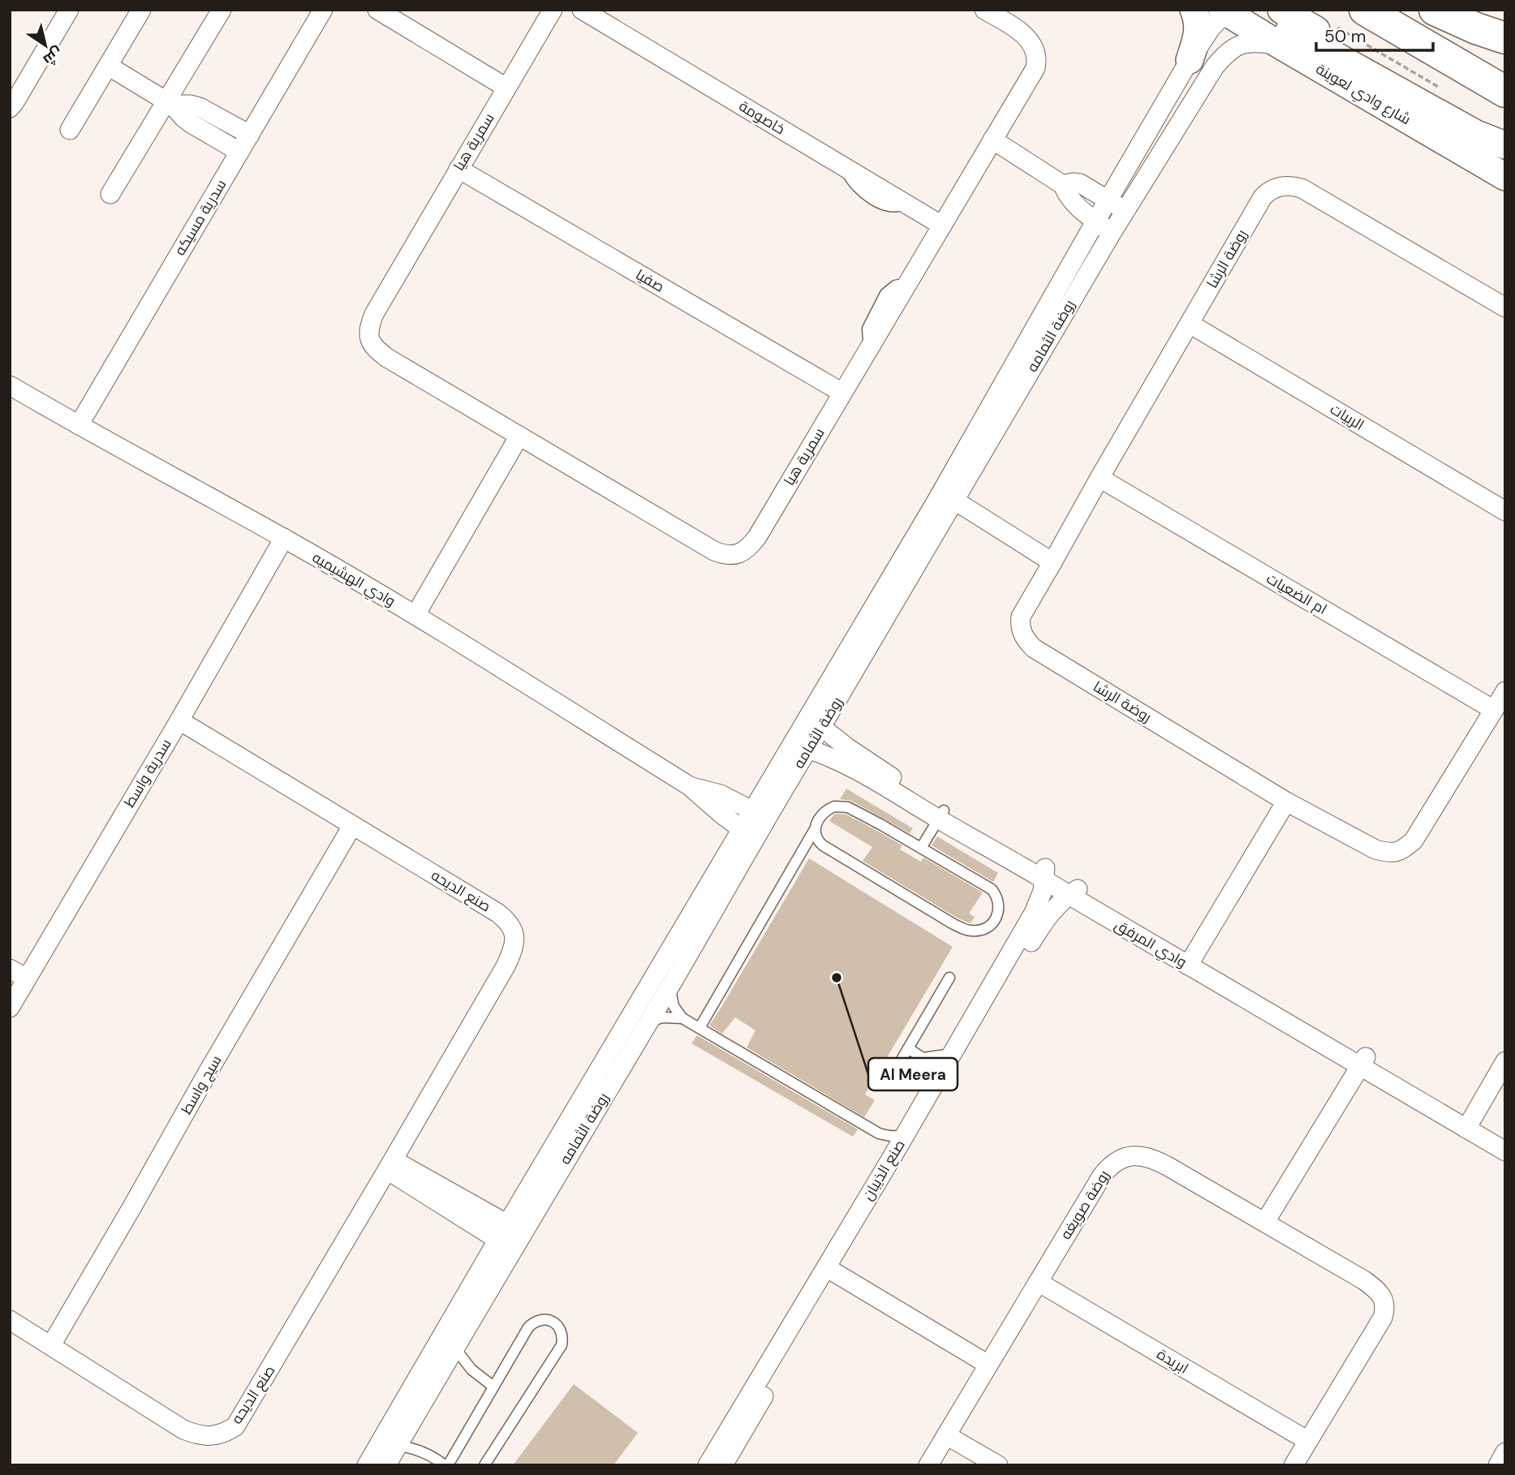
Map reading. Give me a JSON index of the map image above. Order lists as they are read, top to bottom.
{
  "streets": {
    "main road": ["شارع وادي لعوينة"],
    "street": [
      "خاصومة",
      "سمرية هيا",
      "سدرية مسيكه",
      "روضة الرشا",
      "صفيا",
      "روضة الثمامه",
      "الربيات",
      "وادي الهشيميه",
      "ام الضعيات",
      "سدرية واسط",
      "صنع الديحه",
      "وادي المرفق",
      "سيج واسط",
      "صنع الذيبان",
      "روضة صويغه",
      "ابريدة"
    ]
  },
  "crossings": [
    ["شارع وادي لعوينة", "روضة الثمامه"],
    ["خاصومة", "سمرية هيا"],
    ["سمرية هيا", "صفيا"],
    ["سدرية مسيكه", "وادي الهشيميه"],
    ["روضة الرشا", "الربيات"],
    ["روضة الرشا", "ام الضعيات"],
    ["روضة الثمامه", "وادي الهشيميه"],
    ["روضة الثمامه", "وادي المرفق"],
    ["وادي الهشيميه", "سدرية واسط"],
    ["سدرية واسط", "صنع الديحه"],
    ["صنع الديحه", "سيج واسط"],
    ["وادي المرفق", "صنع الذيبان"],
    ["روضة صويغه", "ابريدة"]
  ],
  "places": ["Al Meera"],
  "scale_bar": "50 m",
  "north": "bottom right"
}
